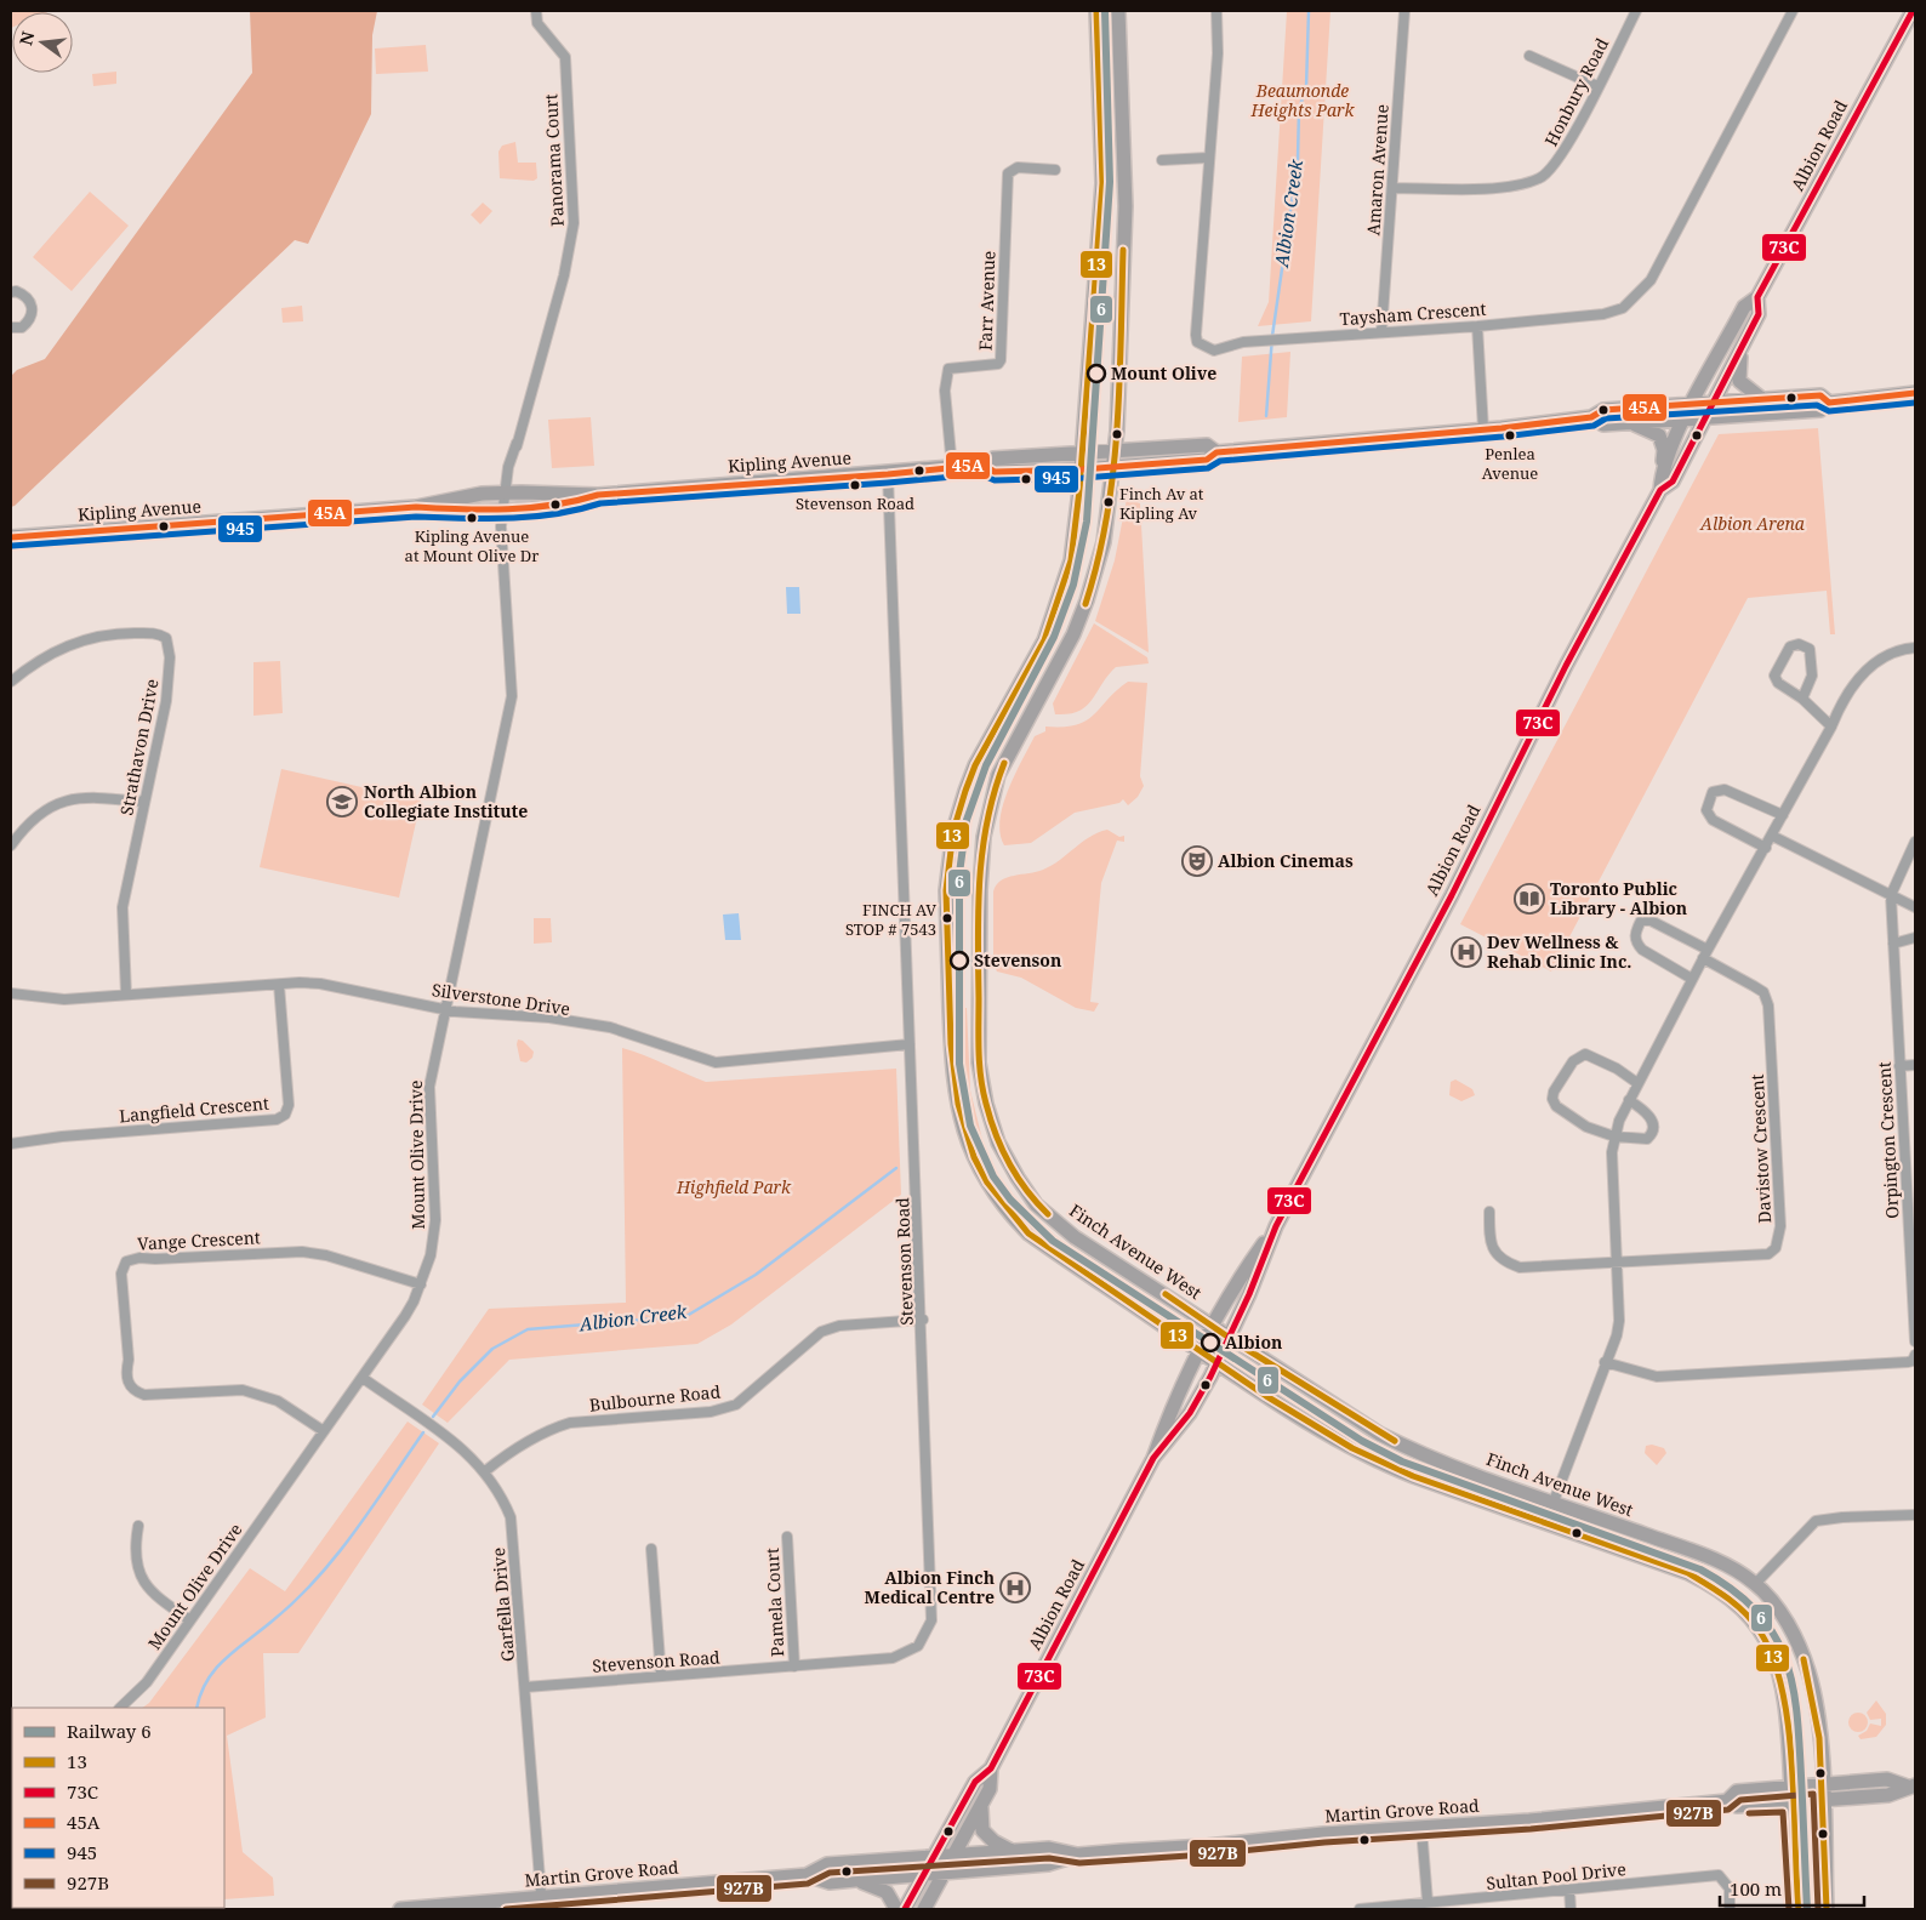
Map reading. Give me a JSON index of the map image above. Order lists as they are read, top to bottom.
{
  "streets": {
    "main road": [
      "Albion Road",
      "Kipling Avenue",
      "Finch Avenue West",
      "Martin Grove Road"
    ],
    "street": [
      "Honbury Road",
      "Panorama Court",
      "Amaron Avenue",
      "Farr Avenue",
      "Taysham Crescent",
      "Strathavon Drive",
      "Silverstone Drive",
      "Langfield Crescent",
      "Orpington Crescent",
      "Davistow Crescent",
      "Mount Olive Drive",
      "Vange Crescent",
      "Stevenson Road",
      "Bulbourne Road",
      "Pamela Court",
      "Garfella Drive",
      "Sultan Pool Drive"
    ]
  },
  "crossings": [
    ["Honbury Road", "Amaron Avenue"],
    ["Albion Road", "Kipling Avenue"],
    ["Albion Road", "Finch Avenue West"],
    ["Albion Road", "Martin Grove Road"],
    ["Panorama Court", "Kipling Avenue"],
    ["Amaron Avenue", "Taysham Crescent"],
    ["Farr Avenue", "Kipling Avenue"],
    ["Kipling Avenue", "Mount Olive Drive"],
    ["Kipling Avenue", "Finch Avenue West"],
    ["Kipling Avenue", "Stevenson Road"],
    ["Strathavon Drive", "Silverstone Drive"],
    ["Silverstone Drive", "Langfield Crescent"],
    ["Silverstone Drive", "Mount Olive Drive"],
    ["Silverstone Drive", "Stevenson Road"],
    ["Mount Olive Drive", "Vange Crescent"],
    ["Mount Olive Drive", "Garfella Drive"],
    ["Finch Avenue West", "Martin Grove Road"],
    ["Stevenson Road", "Bulbourne Road"],
    ["Stevenson Road", "Pamela Court"],
    ["Stevenson Road", "Garfella Drive"],
    ["Bulbourne Road", "Garfella Drive"],
    ["Garfella Drive", "Martin Grove Road"]
  ],
  "water": ["Albion Creek"],
  "parks": ["Beaumonde Heights Park", "Albion Arena", "Highfield Park"],
  "places": {
    "other": [
      "Mount Olive",
      "Penlea Avenue",
      "Stevenson Road",
      "Finch Av at Kipling Av",
      "Kipling Avenue at Mount Olive Dr",
      "FINCH AV STOP # 7543",
      "Stevenson",
      "Albion"
    ],
    "school or university": ["North Albion Collegiate Institute"],
    "theatre": ["Albion Cinemas"],
    "library": ["Toronto Public Library - Albion"],
    "hospital": ["Dev Wellness & Rehab Clinic Inc.", "Albion Finch Medical Centre"]
  },
  "lines": [
    "rail line 6",
    "transit line 13",
    "transit line 73C",
    "transit line 45A",
    "transit line 945",
    "transit line 927B"
  ],
  "legend": [
    "Railway 6",
    "13",
    "73C",
    "45A",
    "945",
    "927B"
  ],
  "scale_bar": "100 m",
  "north": "left"
}
